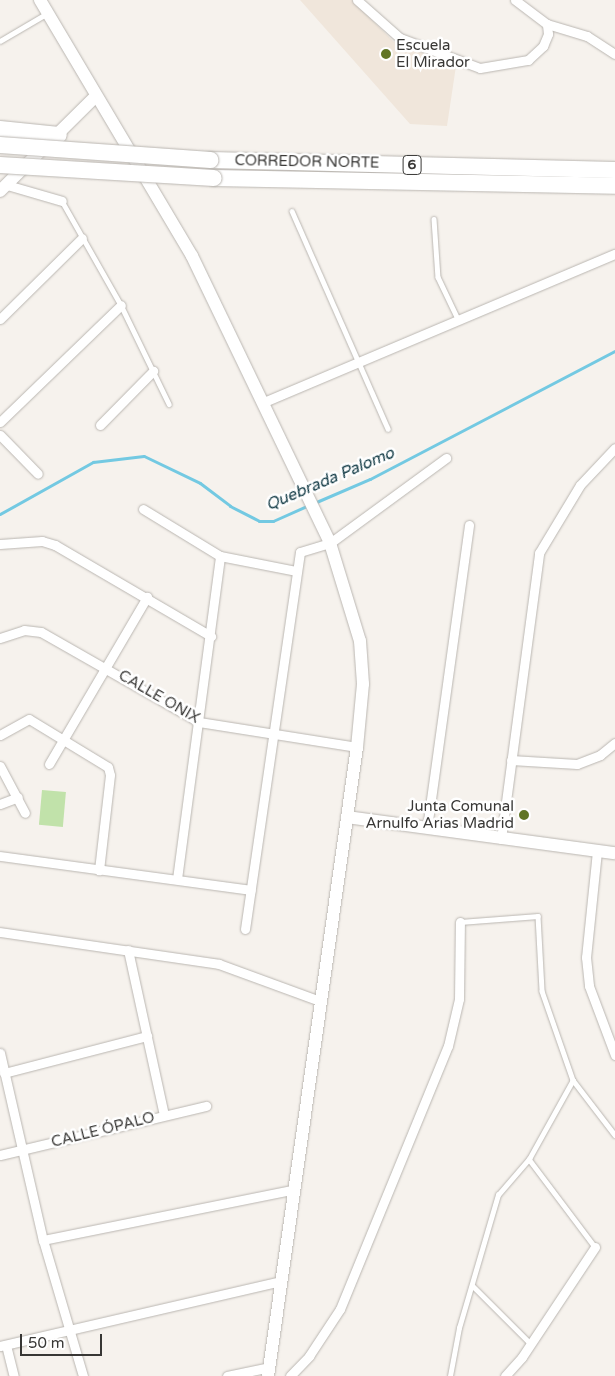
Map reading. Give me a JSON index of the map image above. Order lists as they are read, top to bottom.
{
  "streets": {
    "highway": ["CORREDOR NORTE", "6"],
    "street": ["CALLE ONIX", "CALLE ÓPALO"]
  },
  "water": ["Quebrada Palomo"],
  "places": ["Escuela El Mirador", "Junta Comunal Arnulfo Arias Madrid"],
  "scale_bar": "50 m"
}
